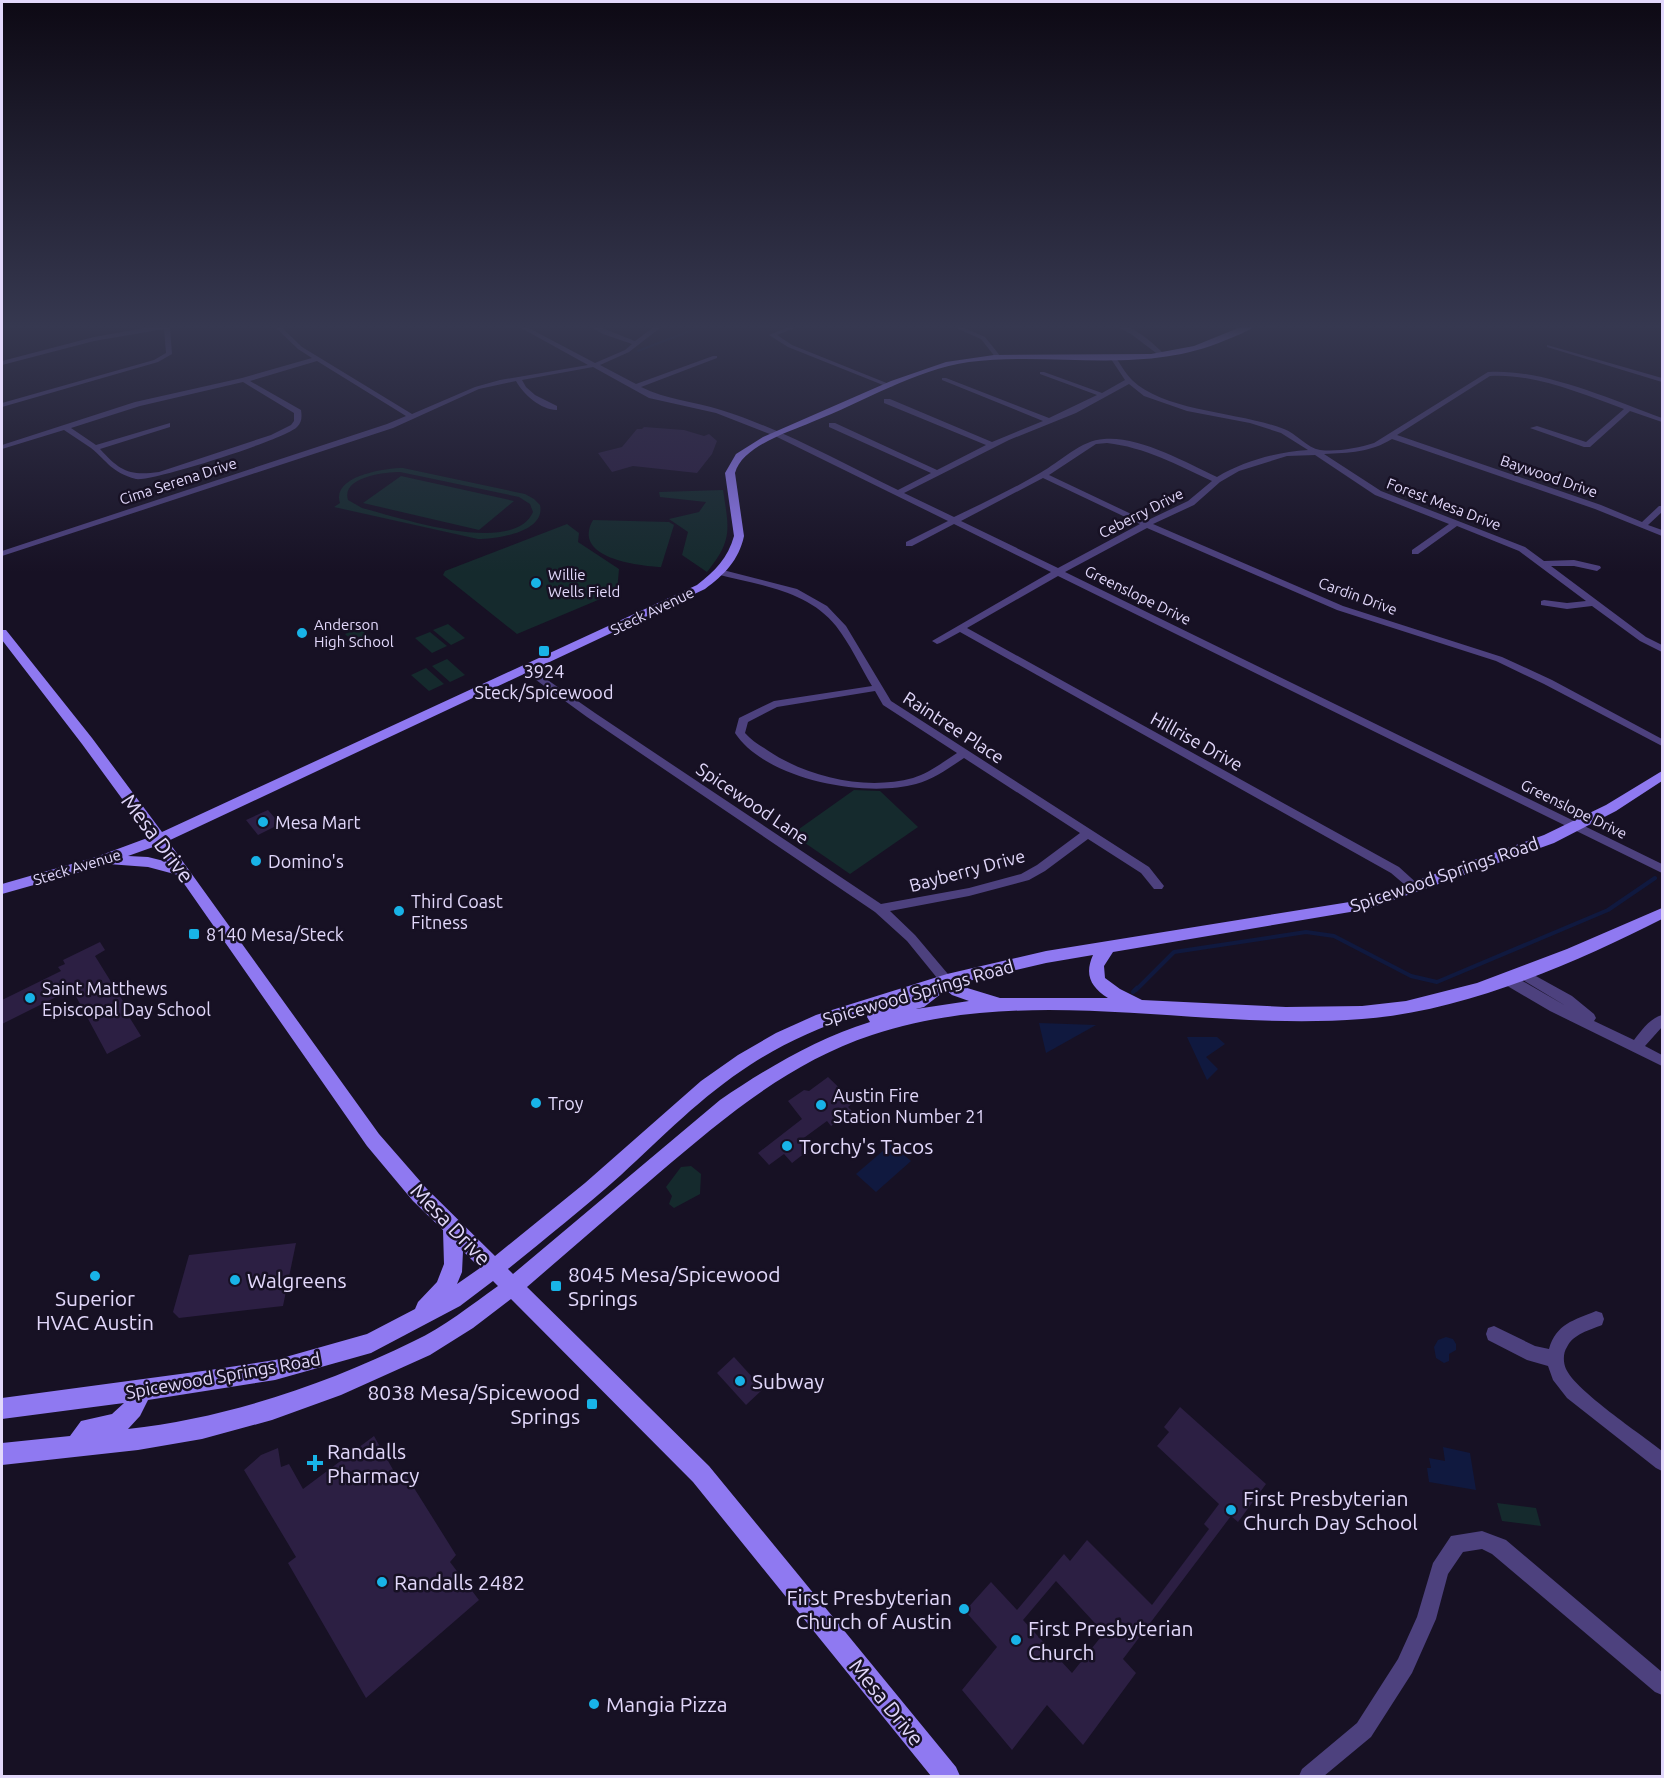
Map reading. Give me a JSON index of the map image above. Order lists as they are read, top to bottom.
{
  "streets": {
    "street": [
      "Baywood Drive",
      "Cima Serena Drive",
      "Forest Mesa Drive",
      "Ceberry Drive",
      "Greenslope Drive",
      "Cardin Drive",
      "Steck Avenue",
      "Raintree Place",
      "Hillrise Drive",
      "Spicewood Lane",
      "Mesa Drive",
      "Bayberry Drive",
      "Spicewood Springs Road"
    ]
  },
  "crossings": [
    ["Baywood Drive", "Ceberry Drive"],
    ["Forest Mesa Drive", "Ceberry Drive"],
    ["Ceberry Drive", "Greenslope Drive"],
    ["Ceberry Drive", "Cardin Drive"],
    ["Ceberry Drive", "Hillrise Drive"],
    ["Greenslope Drive", "Steck Avenue"],
    ["Greenslope Drive", "Spicewood Springs Road"],
    ["Steck Avenue", "Raintree Place"],
    ["Steck Avenue", "Spicewood Lane"],
    ["Steck Avenue", "Mesa Drive"],
    ["Raintree Place", "Bayberry Drive"],
    ["Hillrise Drive", "Spicewood Springs Road"],
    ["Spicewood Lane", "Bayberry Drive"],
    ["Spicewood Lane", "Spicewood Springs Road"],
    ["Mesa Drive", "Spicewood Springs Road"]
  ],
  "places": {
    "other": [
      "Willie Wells Field",
      "Anderson High School",
      "Mesa Mart",
      "Domino's",
      "Third Coast Fitness",
      "Saint Matthews Episcopal Day School",
      "Troy",
      "Austin Fire Station Number 21",
      "Torchy's Tacos",
      "Superior HVAC Austin",
      "Walgreens",
      "Subway",
      "First Presbyterian Church Day School",
      "Randalls 2482",
      "First Presbyterian Church of Austin",
      "First Presbyterian Church",
      "Mangia Pizza"
    ],
    "transit": [
      "3924 Steck/Spicewood",
      "8140 Mesa/Steck",
      "8045 Mesa/Spicewood Springs",
      "8038 Mesa/Spicewood Springs"
    ],
    "health": ["Randalls Pharmacy"]
  }
}
